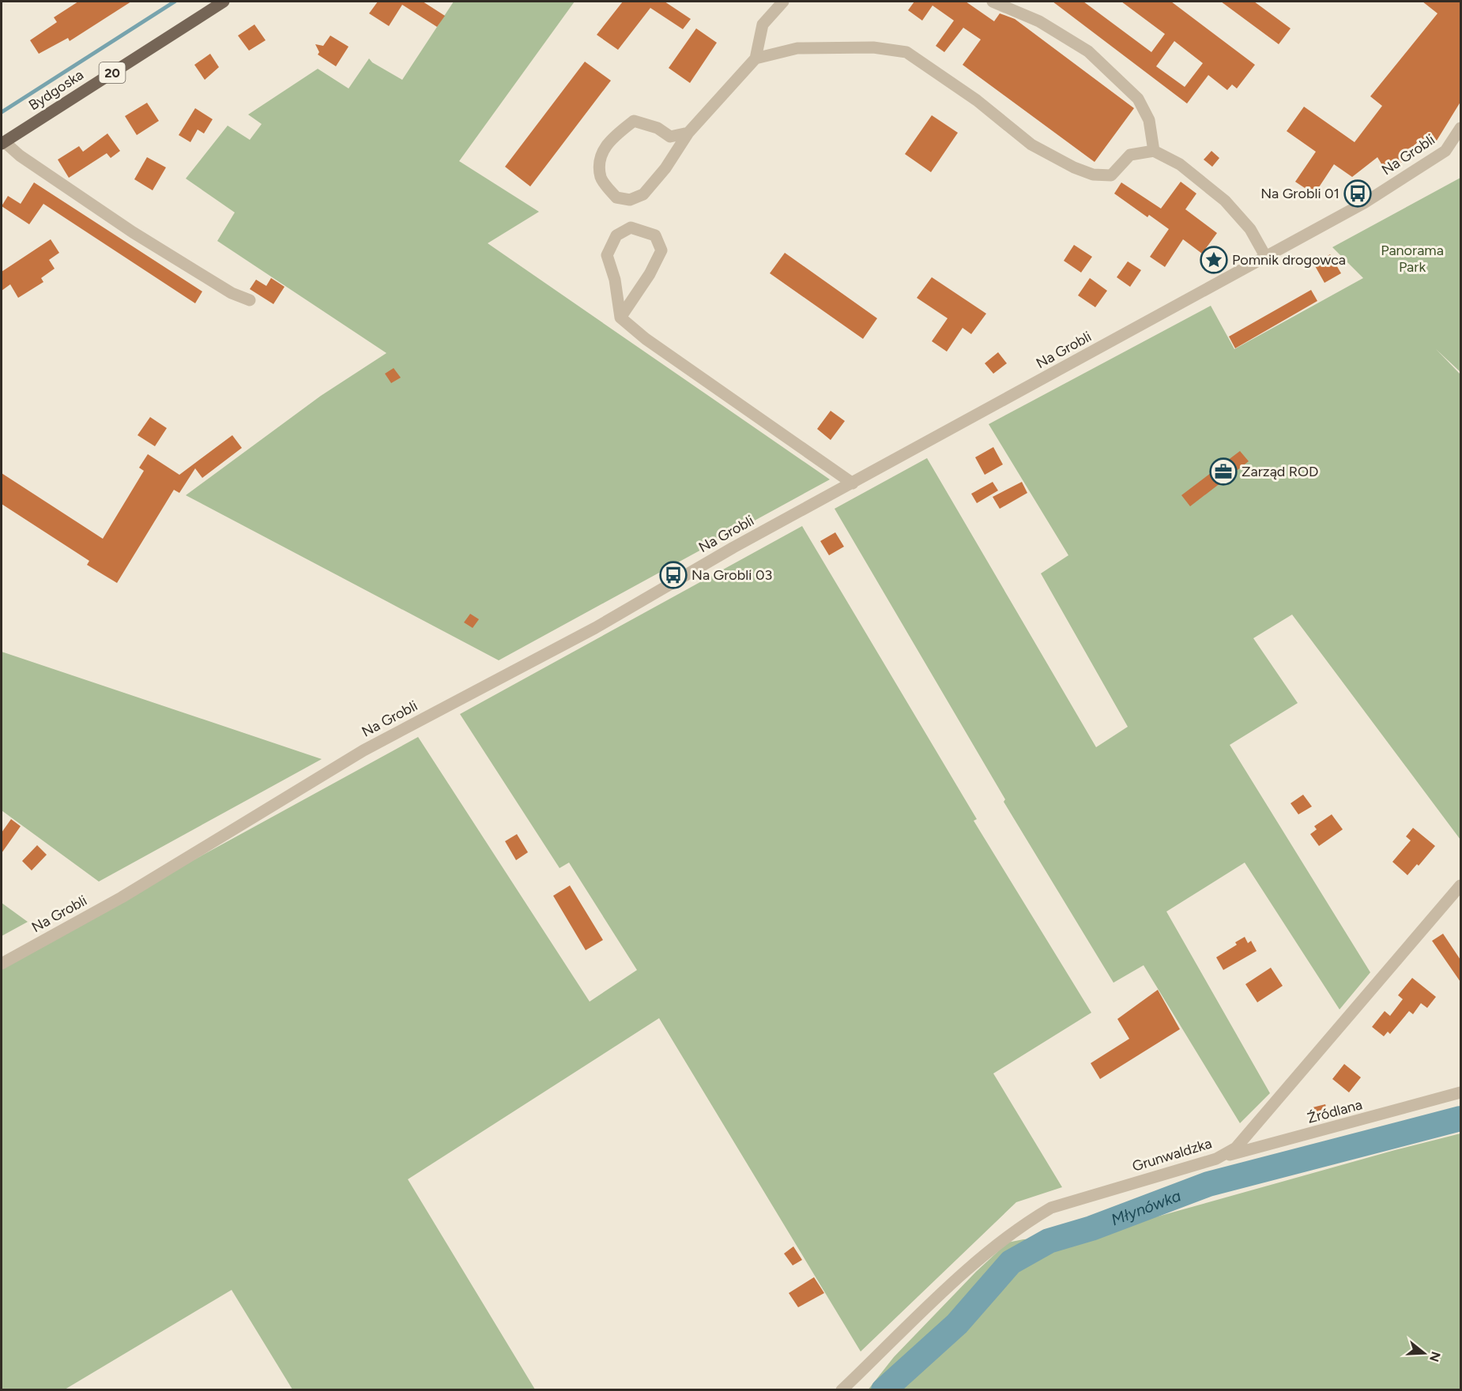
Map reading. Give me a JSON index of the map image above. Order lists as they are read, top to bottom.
{
  "streets": {
    "main road": ["20", "Bydgoska"],
    "street": ["Na Grobli", "Źródlana", "Grunwaldzka"]
  },
  "crossings": [
    ["Źródlana", "Grunwaldzka"]
  ],
  "water": ["Młynówka"],
  "parks": ["Panorama Park"],
  "places": {
    "bus stop": ["Na Grobli 01", "Na Grobli 03"],
    "place": ["Pomnik drogowca"],
    "office": ["Zarząd ROD"]
  },
  "north": "right"
}
